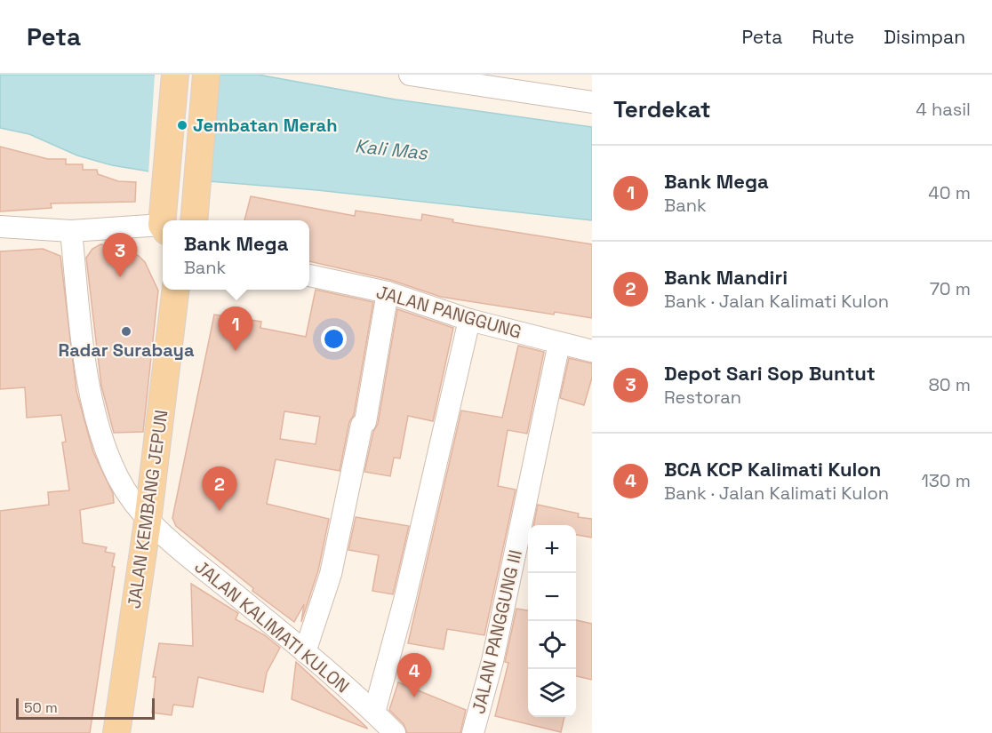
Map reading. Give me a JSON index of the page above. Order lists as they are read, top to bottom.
{
  "streets": {
    "main road": ["JALAN KEMBANG JEPUN"],
    "street": ["JALAN PANGGUNG", "JALAN KALIMATI KULON", "JALAN PANGGUNG III"]
  },
  "crossings": [
    ["JALAN PANGGUNG", "JALAN PANGGUNG III"],
    ["JALAN KEMBANG JEPUN", "JALAN KALIMATI KULON"]
  ],
  "water": ["Kali Mas"],
  "places": ["Jembatan Merah", "Radar Surabaya"],
  "scale_bar": "50 m",
  "page": {
    "header": "Peta",
    "nav": ["Peta", "Rute", "Disimpan"],
    "heading": ["Terdekat", "4 hasil"],
    "list": [
      {
        "mark": "1",
        "name": "Bank Mega",
        "note": "Bank",
        "value": "40 m"
      },
      {
        "mark": "2",
        "name": "Bank Mandiri",
        "note": "Bank · Jalan Kalimati Kulon",
        "value": "70 m"
      },
      {
        "mark": "3",
        "name": "Depot Sari Sop Buntut",
        "note": "Restoran",
        "value": "80 m"
      },
      {
        "mark": "4",
        "name": "BCA KCP Kalimati Kulon",
        "note": "Bank · Jalan Kalimati Kulon",
        "value": "130 m"
      }
    ],
    "popup": ["Bank Mega", "Bank"],
    "pins": [
      "3",
      "1",
      "2",
      "4"
    ],
    "map_buttons": ["+", "−"],
    "scale": "50 m"
  }
}
